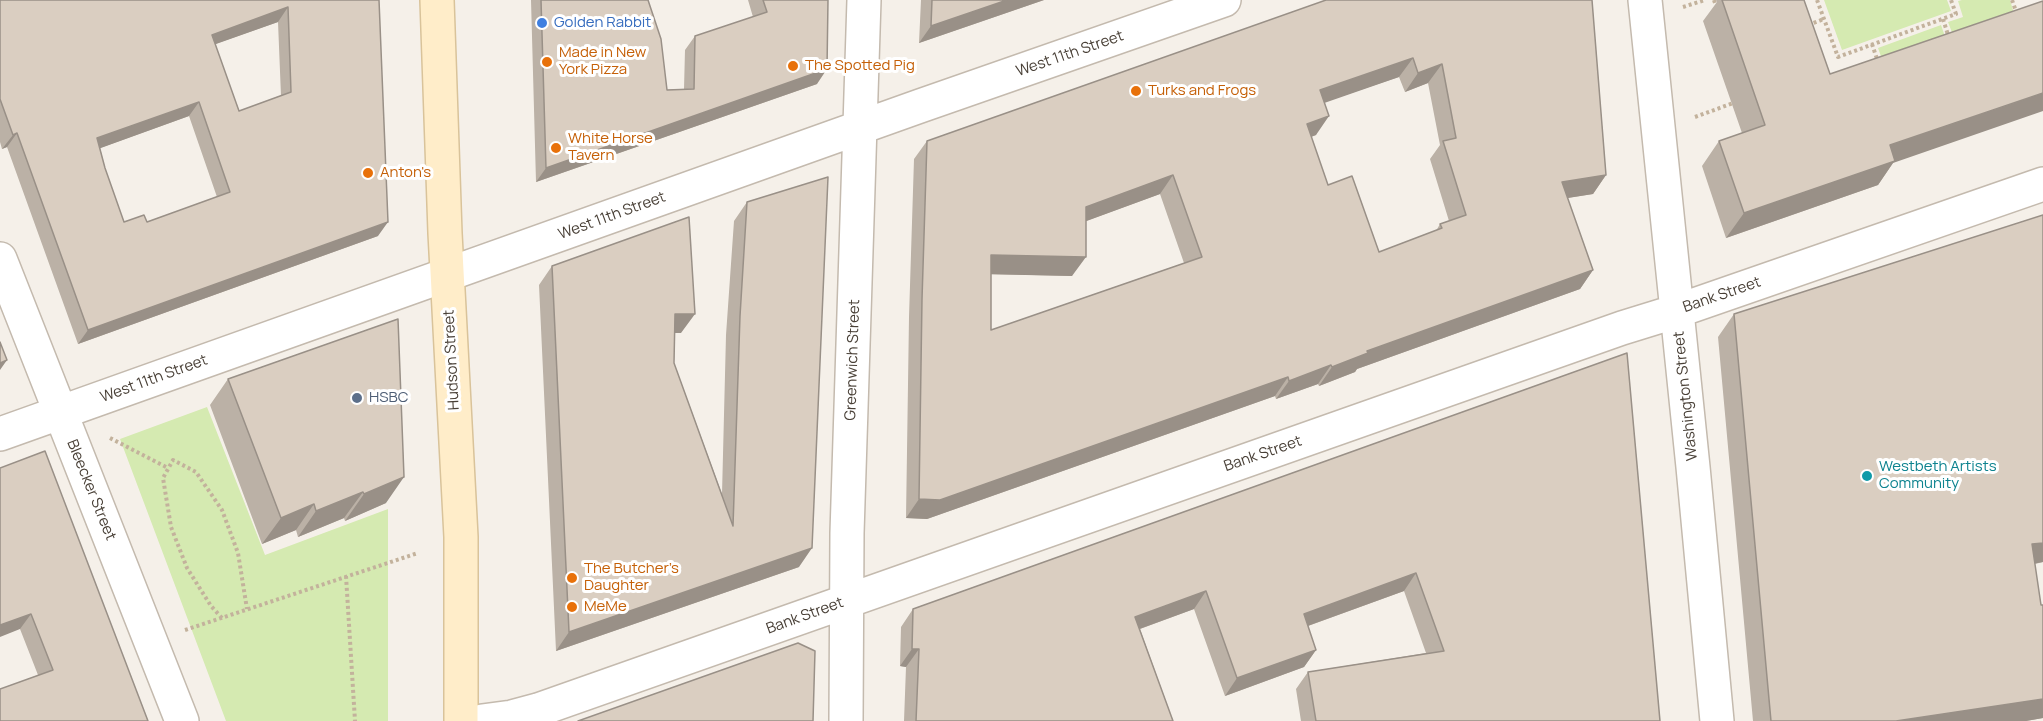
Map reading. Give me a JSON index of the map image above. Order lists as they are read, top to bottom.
{
  "streets": {
    "main road": ["Hudson Street"],
    "street": [
      "West 11th Street",
      "Bank Street",
      "Greenwich Street",
      "Washington Street",
      "Bleecker Street"
    ]
  },
  "crossings": [
    ["West 11th Street", "Hudson Street"],
    ["West 11th Street", "Greenwich Street"],
    ["West 11th Street", "Bleecker Street"],
    ["Bank Street", "Greenwich Street"],
    ["Bank Street", "Washington Street"]
  ],
  "places": [
    "Golden Rabbit",
    "Made in New York Pizza",
    "The Spotted Pig",
    "Turks and Frogs",
    "White Horse Tavern",
    "Anton's",
    "HSBC",
    "Westbeth Artists Community",
    "The Butcher’s Daughter",
    "MeMe"
  ]
}
